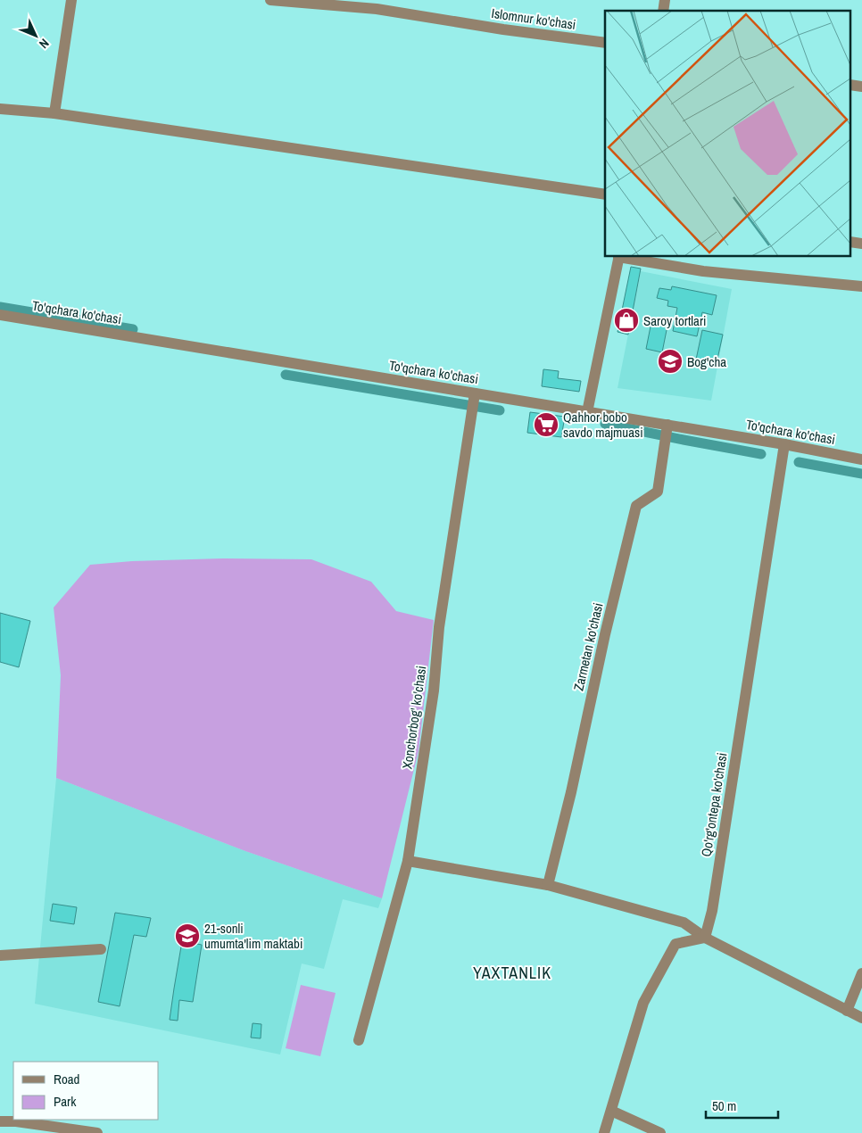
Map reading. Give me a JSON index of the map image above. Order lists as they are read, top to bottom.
{
  "streets": {
    "street": [
      "Islomnur ko'chasi",
      "To'qchara ko'chasi",
      "Zarmetan ko'chasi",
      "Xonchorbog' ko'chasi",
      "Qo'rg'ontepa ko'chasi"
    ]
  },
  "crossings": [
    ["To'qchara ko'chasi", "Zarmetan ko'chasi"],
    ["To'qchara ko'chasi", "Xonchorbog' ko'chasi"],
    ["To'qchara ko'chasi", "Qo'rg'ontepa ko'chasi"]
  ],
  "districts": ["YAXTANLIK"],
  "places": {
    "shop": ["Saroy tortlari"],
    "school or university": ["Bog'cha", "21-sonli umumta'lim maktabi"],
    "supermarket": ["Qahhor bobo savdo majmuasi"]
  },
  "legend": ["Road", "Park"],
  "scale_bar": "50 m",
  "north": "bottom right"
}
